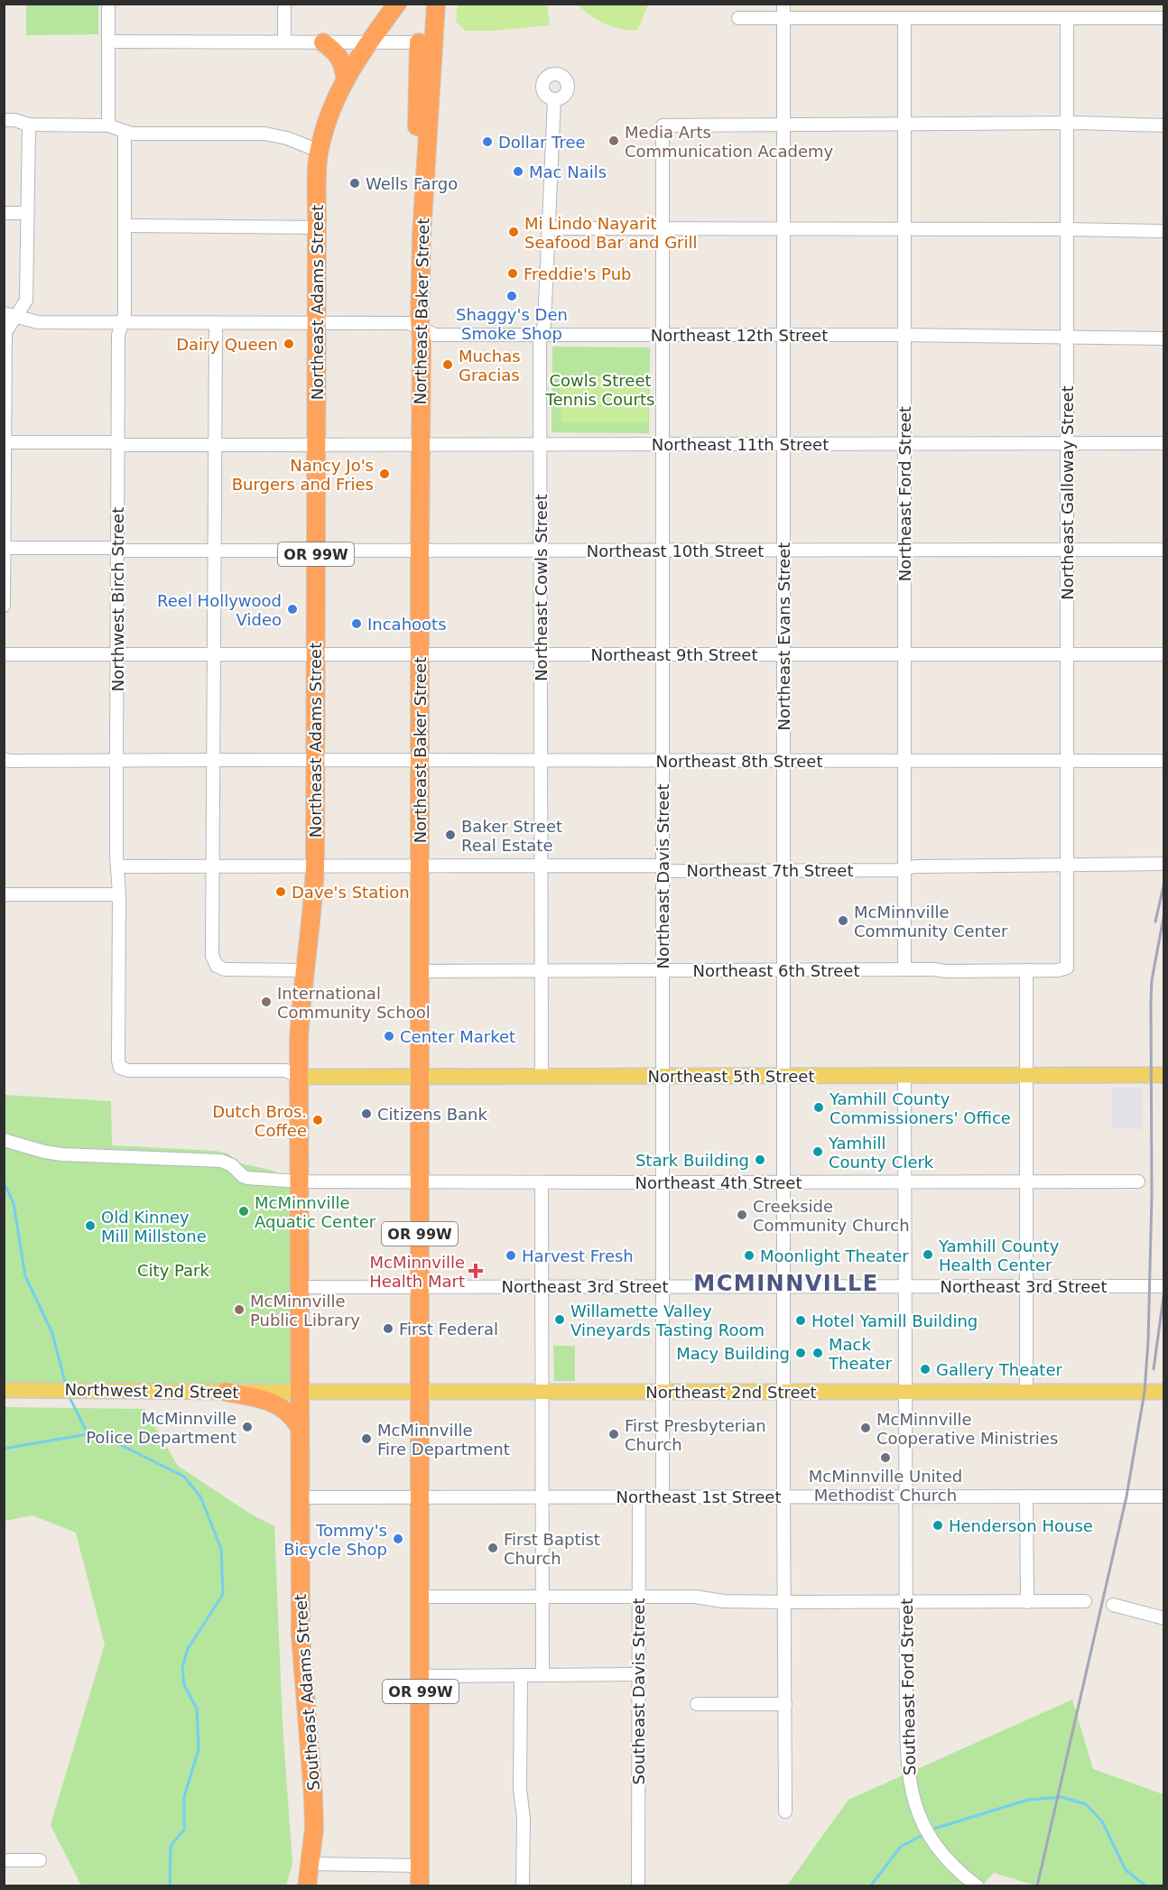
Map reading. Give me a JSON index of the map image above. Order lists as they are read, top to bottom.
{
  "streets": {
    "highway": [
      "Northeast Adams Street",
      "Northeast Baker Street",
      "OR 99W",
      "Southeast Adams Street"
    ],
    "main road": ["Northeast 5th Street", "Northwest 2nd Street", "Northeast 2nd Street"],
    "street": [
      "Northeast 12th Street",
      "Northeast 11th Street",
      "Northeast Galloway Street",
      "Northeast Ford Street",
      "Northeast 10th Street",
      "Northeast Cowls Street",
      "Northwest Birch Street",
      "Northeast Evans Street",
      "Northeast 9th Street",
      "Northeast 8th Street",
      "Northeast 7th Street",
      "Northeast Davis Street",
      "Northeast 6th Street",
      "Northeast 4th Street",
      "Northeast 3rd Street",
      "Northeast 1st Street",
      "Southeast Ford Street",
      "Southeast Davis Street"
    ]
  },
  "crossings": [
    ["Northeast Adams Street", "Northeast 12th Street"],
    ["Northeast Adams Street", "Northeast 11th Street"],
    ["Northeast Adams Street", "Northeast 10th Street"],
    ["Northeast Adams Street", "Northwest Birch Street"],
    ["Northeast Adams Street", "Northeast 9th Street"],
    ["Northeast Adams Street", "Northeast 8th Street"],
    ["Northeast Adams Street", "Northeast 7th Street"],
    ["Northeast Adams Street", "Northeast 5th Street"],
    ["Northeast Adams Street", "Northeast 4th Street"],
    ["Northeast Adams Street", "Northeast 3rd Street"],
    ["Northeast Adams Street", "Northwest 2nd Street"],
    ["Northeast Adams Street", "Northeast 2nd Street"],
    ["Northeast Adams Street", "Northeast 1st Street"],
    ["Northeast Adams Street", "Southeast Adams Street"],
    ["Northeast Baker Street", "Northeast 12th Street"],
    ["Northeast Baker Street", "Northeast 11th Street"],
    ["Northeast Baker Street", "Northeast 10th Street"],
    ["Northeast Baker Street", "OR 99W"],
    ["Northeast Baker Street", "Northeast 9th Street"],
    ["Northeast Baker Street", "Northeast 8th Street"],
    ["Northeast Baker Street", "Northeast 7th Street"],
    ["Northeast Baker Street", "Northeast 6th Street"],
    ["Northeast Baker Street", "Northeast 5th Street"],
    ["Northeast Baker Street", "Northeast 4th Street"],
    ["Northeast Baker Street", "Northeast 3rd Street"],
    ["Northeast Baker Street", "Northeast 2nd Street"],
    ["Northeast Baker Street", "Northeast 1st Street"],
    ["Northeast 12th Street", "Northeast Galloway Street"],
    ["Northeast 12th Street", "Northeast Ford Street"],
    ["Northeast 12th Street", "Northeast Cowls Street"],
    ["Northeast 12th Street", "Northwest Birch Street"],
    ["Northeast 12th Street", "Northeast Evans Street"],
    ["Northeast 12th Street", "Northeast Davis Street"],
    ["Northeast 11th Street", "Northeast Galloway Street"],
    ["Northeast 11th Street", "Northeast Ford Street"],
    ["Northeast 11th Street", "Northeast Cowls Street"],
    ["Northeast 11th Street", "Northwest Birch Street"],
    ["Northeast 11th Street", "Northeast Evans Street"],
    ["Northeast 11th Street", "Northeast Davis Street"],
    ["Northeast Galloway Street", "Northeast 10th Street"],
    ["Northeast Galloway Street", "Northeast 9th Street"],
    ["Northeast Galloway Street", "Northeast 8th Street"],
    ["Northeast Galloway Street", "Northeast 7th Street"],
    ["Northeast Galloway Street", "Northeast 6th Street"],
    ["Northeast Ford Street", "Northeast 10th Street"],
    ["Northeast Ford Street", "Northeast 9th Street"],
    ["Northeast Ford Street", "Northeast 8th Street"],
    ["Northeast Ford Street", "Northeast 7th Street"],
    ["Northeast Ford Street", "Northeast 6th Street"],
    ["Northeast 10th Street", "Northeast Cowls Street"],
    ["Northeast 10th Street", "Northwest Birch Street"],
    ["Northeast 10th Street", "Northeast Evans Street"],
    ["Northeast 10th Street", "Northeast Davis Street"],
    ["OR 99W", "Northeast 1st Street"],
    ["Northeast Cowls Street", "Northeast 9th Street"],
    ["Northeast Cowls Street", "Northeast 8th Street"],
    ["Northeast Cowls Street", "Northeast 7th Street"],
    ["Northeast Cowls Street", "Northeast 6th Street"],
    ["Northeast Cowls Street", "Northeast 5th Street"],
    ["Northwest Birch Street", "Northeast 9th Street"],
    ["Northwest Birch Street", "Northeast 8th Street"],
    ["Northwest Birch Street", "Northeast 7th Street"],
    ["Northwest Birch Street", "Northeast 5th Street"],
    ["Northeast Evans Street", "Northeast 9th Street"],
    ["Northeast Evans Street", "Northeast 8th Street"],
    ["Northeast Evans Street", "Northeast 7th Street"],
    ["Northeast Evans Street", "Northeast Davis Street"],
    ["Northeast Evans Street", "Northeast 6th Street"],
    ["Northeast Evans Street", "Northeast 5th Street"],
    ["Northeast Evans Street", "Northeast 4th Street"],
    ["Northeast Evans Street", "Northeast 3rd Street"],
    ["Northeast Evans Street", "Northeast 2nd Street"],
    ["Northeast Evans Street", "Northeast 1st Street"],
    ["Northeast 9th Street", "Northeast Davis Street"],
    ["Northeast 8th Street", "Northeast Davis Street"],
    ["Northeast 7th Street", "Northeast Davis Street"],
    ["Northeast Davis Street", "Northeast 6th Street"],
    ["Northeast Davis Street", "Northeast 5th Street"],
    ["Northeast Davis Street", "Northeast 4th Street"],
    ["Northeast Davis Street", "Northeast 3rd Street"],
    ["Northeast Davis Street", "Northeast 2nd Street"],
    ["Northeast Davis Street", "Northeast 1st Street"],
    ["Northwest 2nd Street", "Northeast 2nd Street"],
    ["Northeast 1st Street", "Southeast Ford Street"],
    ["Northeast 1st Street", "Southeast Davis Street"],
    ["Northeast 1st Street", "Southeast Adams Street"]
  ],
  "districts": ["MCMINNVILLE"],
  "parks": ["Cowls Street Tennis Courts", "City Park"],
  "places": {
    "other": [
      "Media Arts Communication Academy",
      "Dollar Tree",
      "Mac Nails",
      "Wells Fargo",
      "Mi Lindo Nayarit Seafood Bar and Grill",
      "Freddie's Pub",
      "Shaggy's Den Smoke Shop",
      "Dairy Queen",
      "Muchas Gracias",
      "Nancy Jo's Burgers and Fries",
      "Reel Hollywood Video",
      "Incahoots",
      "Baker Street Real Estate",
      "Dave's Station",
      "McMinnville Community Center",
      "International Community School",
      "Center Market",
      "Yamhill County Commissioners' Office",
      "Citizens Bank",
      "Dutch Bros. Coffee",
      "Yamhill County Clerk",
      "Stark Building",
      "McMinnville Aquatic Center",
      "Creekside Community Church",
      "Old Kinney Mill Millstone",
      "Yamhill County Health Center",
      "Harvest Fresh",
      "Moonlight Theater",
      "McMinnville Public Library",
      "Willamette Valley Vineyards Tasting Room",
      "Hotel Yamill Building",
      "First Federal",
      "Macy Building",
      "Mack Theater",
      "Gallery Theater",
      "McMinnville Police Department",
      "McMinnville Cooperative Ministries",
      "First Presbyterian Church",
      "McMinnville Fire Department",
      "McMinnville United Methodist Church",
      "Henderson House",
      "Tommy's Bicycle Shop",
      "First Baptist Church"
    ],
    "health": ["McMinnville Health Mart"]
  }
}
